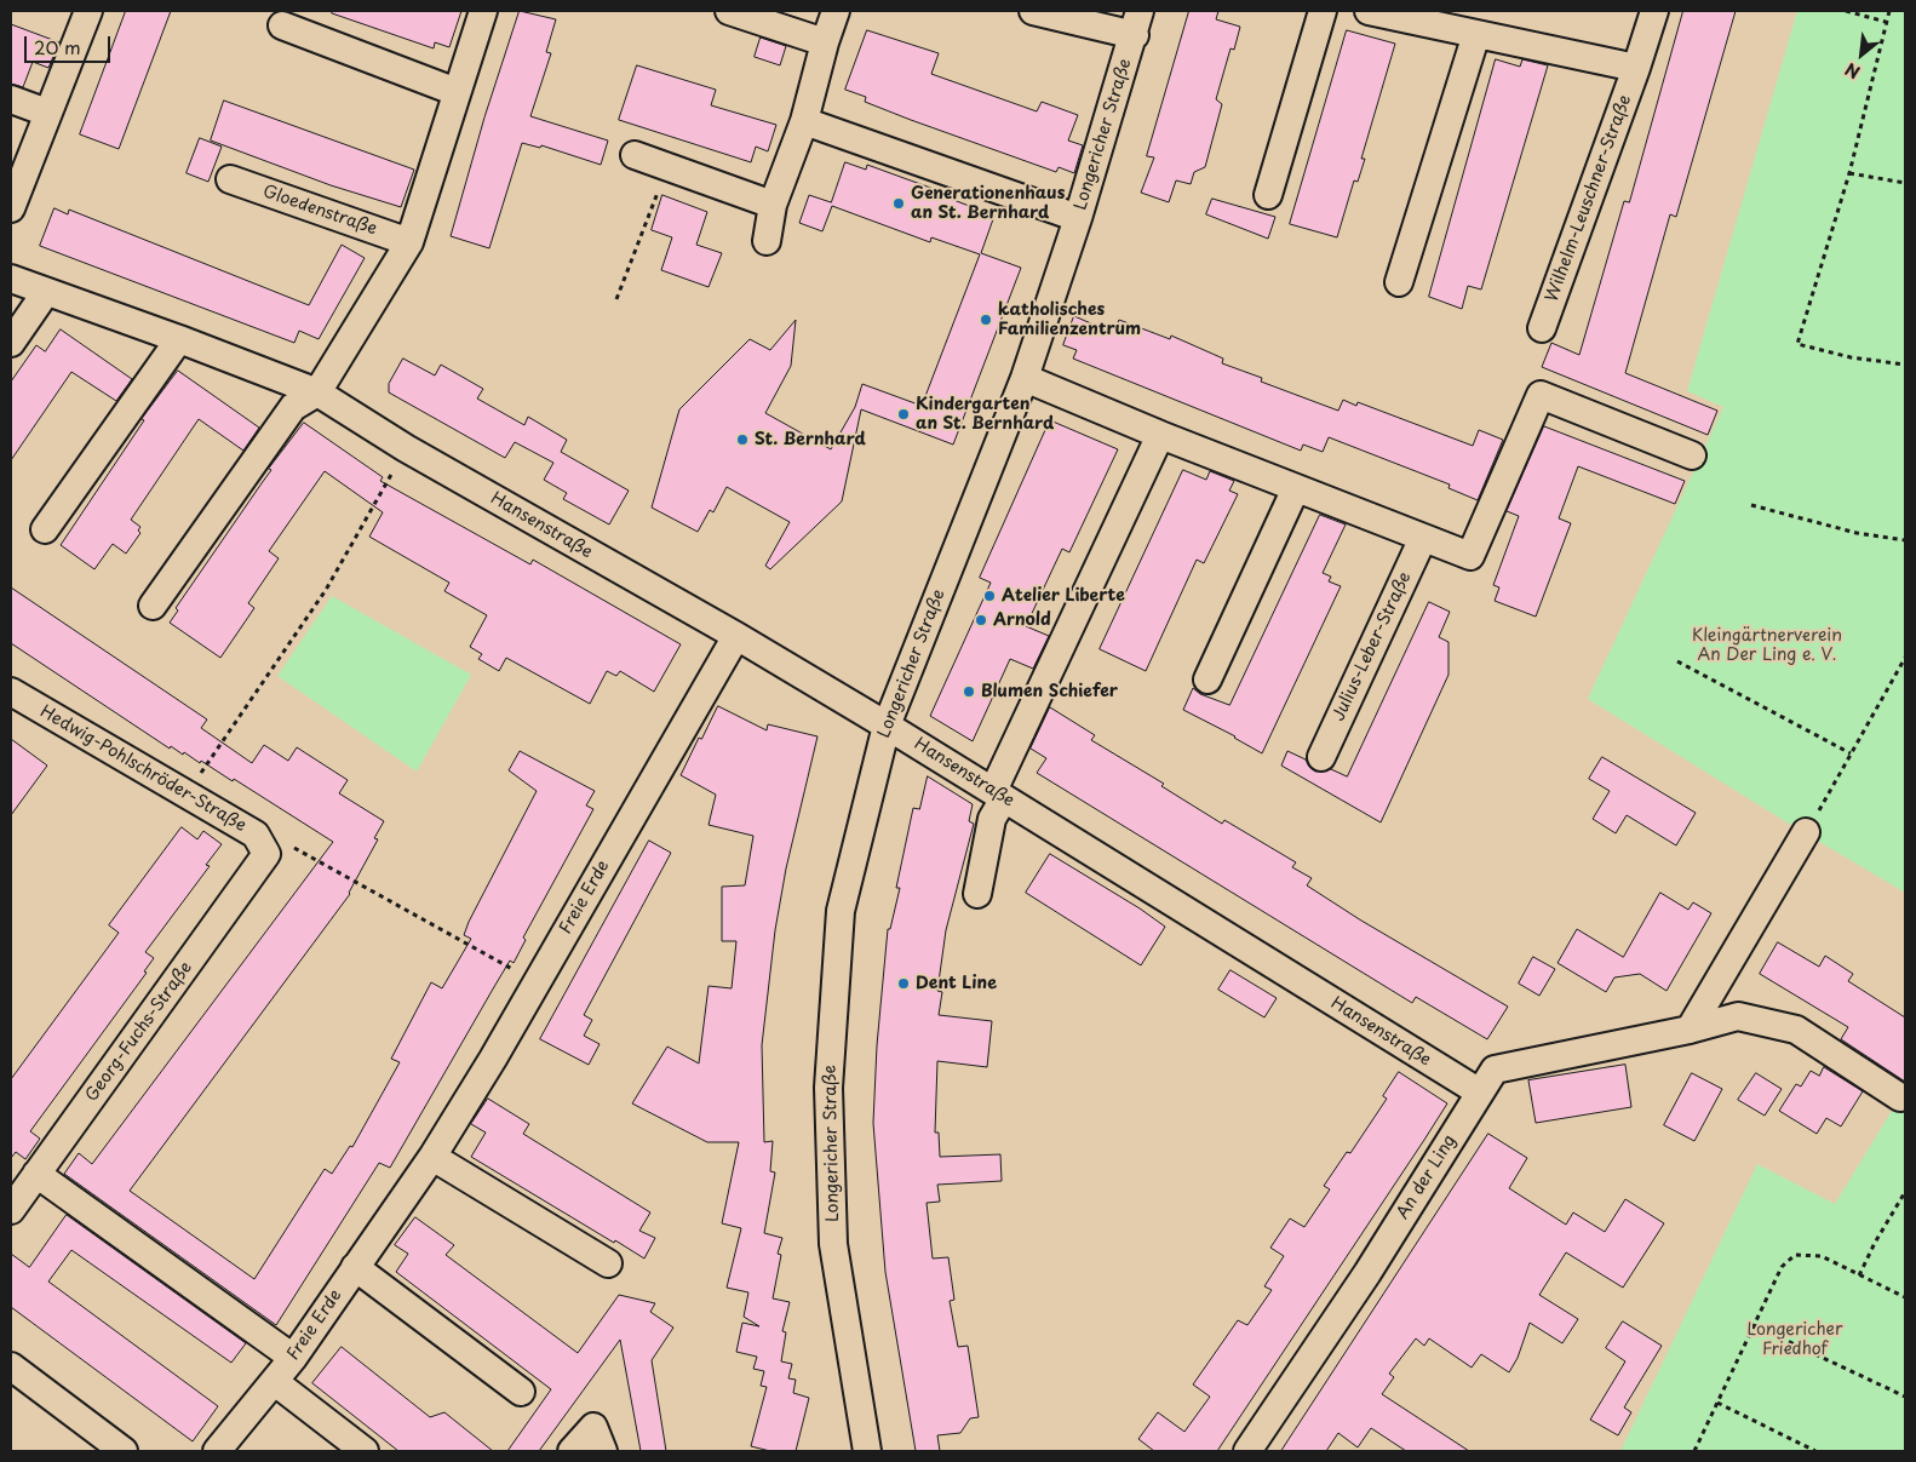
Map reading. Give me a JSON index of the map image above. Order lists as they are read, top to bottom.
{
  "streets": {
    "street": [
      "Longericher Straße",
      "Wilhelm-Leuschner-Straße",
      "Gloedenstraße",
      "Hansenstraße",
      "Julius-Leber-Straße",
      "Hedwig-Pohlschröder-Straße",
      "Freie Erde",
      "Georg-Fuchs-Straße",
      "An der Ling"
    ]
  },
  "crossings": [
    ["Longericher Straße", "Hansenstraße"],
    ["Hansenstraße", "Freie Erde"],
    ["Hansenstraße", "An der Ling"],
    ["Hedwig-Pohlschröder-Straße", "Georg-Fuchs-Straße"]
  ],
  "parks": ["Kleingärtnerverein An Der Ling e. V.", "Longericher Friedhof"],
  "places": [
    "Generationenhaus an St. Bernhard",
    "katholisches Familienzentrum",
    "Kindergarten an St. Bernhard",
    "St. Bernhard",
    "Atelier Liberte",
    "Arnold",
    "Blumen Schiefer",
    "Dent Line"
  ],
  "scale_bar": "20 m",
  "north": "bottom left"
}
